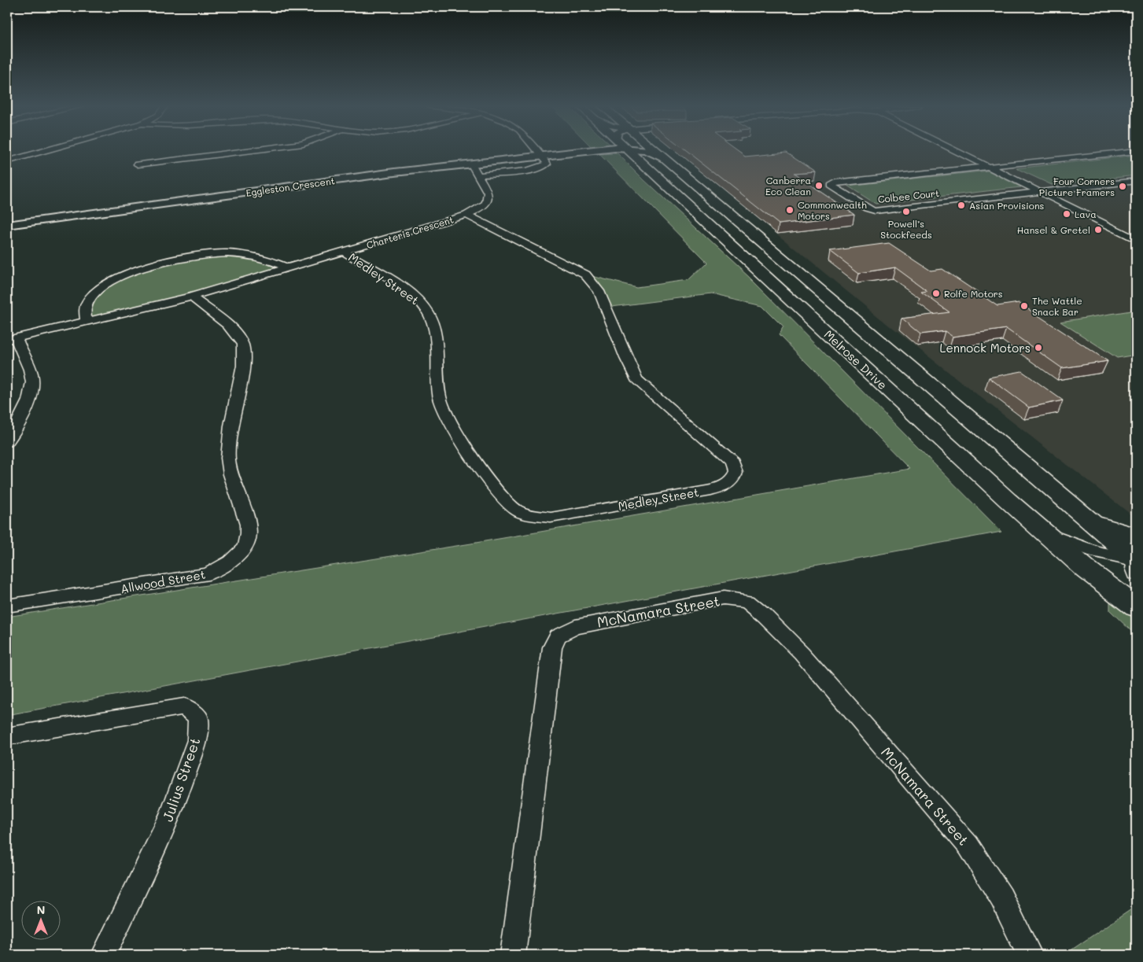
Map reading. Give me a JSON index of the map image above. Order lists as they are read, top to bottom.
{
  "streets": {
    "main road": ["Melrose Drive"],
    "street": [
      "Eggleston Crescent",
      "Colbee Court",
      "Charteris Crescent",
      "Medley Street",
      "Allwood Street",
      "McNamara Street",
      "Julius Street"
    ]
  },
  "crossings": [
    ["Eggleston Crescent", "Charteris Crescent"],
    ["Charteris Crescent", "Medley Street"],
    ["Charteris Crescent", "Allwood Street"]
  ],
  "places": [
    "Canberra Eco Clean",
    "Four Corners Picture Framers",
    "Asian Provisions",
    "Commonwealth Motors",
    "Powell’s Stockfeeds",
    "Lava",
    "Hansel & Gretel",
    "Rolfe Motors",
    "The Wattle Snack Bar",
    "Lennock Motors"
  ],
  "north": "top"
}
